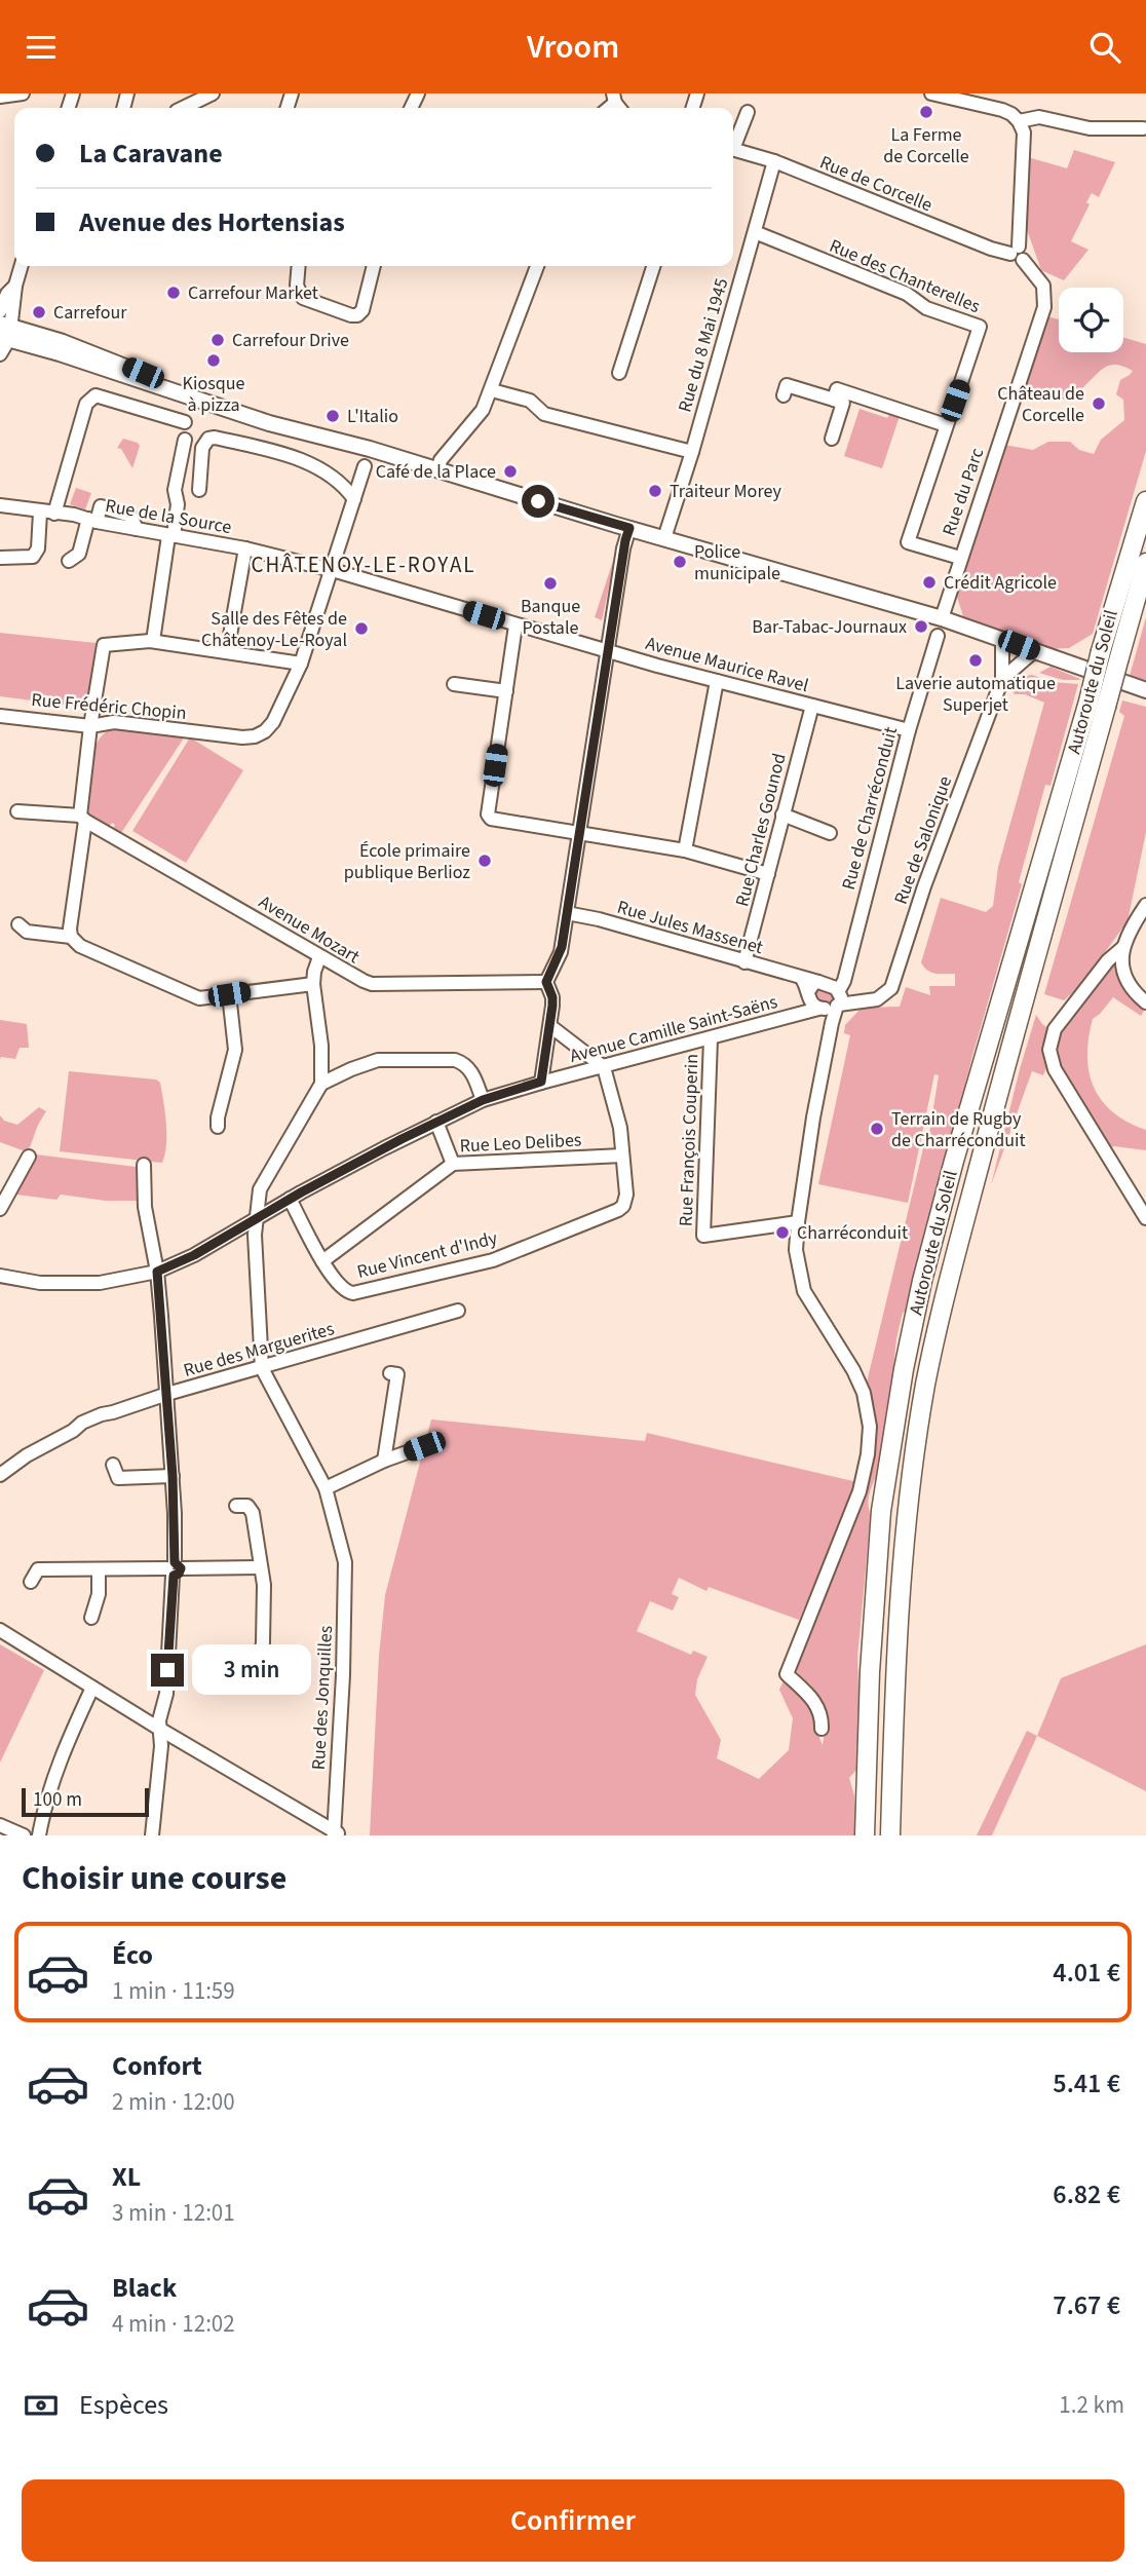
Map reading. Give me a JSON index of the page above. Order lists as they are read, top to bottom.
{
  "streets": {
    "highway": ["Autoroute du Soleil"],
    "street": [
      "Rue de Corcelle",
      "Rue des Chanterelles",
      "Rue du 8 Mai 1945",
      "Rue du Parc",
      "Rue de la Source",
      "Avenue Maurice Ravel",
      "Rue Frédéric Chopin",
      "Rue de Charréconduit",
      "Rue Charles Gounod",
      "Rue de Salonique",
      "Rue Jules Massenet",
      "Avenue Mozart",
      "Avenue Camille Saint-Saëns",
      "Rue François Couperin",
      "Rue Leo Delibes",
      "Rue Vincent d'Indy",
      "Rue des Marguerites",
      "Rue des Jonquilles"
    ]
  },
  "crossings": [
    ["Rue de Corcelle", "Rue du 8 Mai 1945"],
    ["Rue de Corcelle", "Rue du Parc"],
    ["Rue des Chanterelles", "Rue du 8 Mai 1945"],
    ["Rue des Chanterelles", "Rue du Parc"],
    ["Rue de la Source", "Avenue Maurice Ravel"],
    ["Rue de la Source", "Rue Frédéric Chopin"],
    ["Avenue Maurice Ravel", "Rue Frédéric Chopin"],
    ["Avenue Maurice Ravel", "Rue de Charréconduit"],
    ["Avenue Maurice Ravel", "Rue Charles Gounod"],
    ["Rue de Charréconduit", "Rue de Salonique"],
    ["Rue de Charréconduit", "Rue Jules Massenet"],
    ["Rue de Charréconduit", "Avenue Camille Saint-Saëns"],
    ["Rue Charles Gounod", "Rue Jules Massenet"],
    ["Rue de Salonique", "Rue Jules Massenet"],
    ["Rue de Salonique", "Avenue Camille Saint-Saëns"],
    ["Rue Jules Massenet", "Avenue Camille Saint-Saëns"],
    ["Avenue Camille Saint-Saëns", "Rue François Couperin"],
    ["Avenue Camille Saint-Saëns", "Rue Vincent d'Indy"],
    ["Rue Leo Delibes", "Rue Vincent d'Indy"],
    ["Rue des Marguerites", "Rue des Jonquilles"]
  ],
  "districts": ["CHÂTENOY-LE-ROYAL"],
  "places": [
    "La Ferme de Corcelle",
    "Carrefour Market",
    "Carrefour",
    "Carrefour Drive",
    "Kiosque à pizza",
    "Château de Corcelle",
    "L'Italio",
    "Café de la Place",
    "Traiteur Morey",
    "Police municipale",
    "Crédit Agricole",
    "Banque Postale",
    "Bar-Tabac-Journaux",
    "Salle des Fêtes de Châtenoy-Le-Royal",
    "Laverie automatique Superjet",
    "École primaire publique Berlioz",
    "Terrain de Rugby de Charréconduit",
    "Charréconduit"
  ],
  "scale_bar": "100 m",
  "page": {
    "header": "Vroom",
    "banner": ["La Caravane", "Avenue des Hortensias"],
    "bubble": "3 min",
    "scale": "100 m",
    "heading": "Choisir une course",
    "list": [
      {
        "name": "Éco",
        "note": "1 min · 11:59",
        "value": "4.01 €"
      },
      {
        "name": "Confort",
        "note": "2 min · 12:00",
        "value": "5.41 €"
      },
      {
        "name": "XL",
        "note": "3 min · 12:01",
        "value": "6.82 €"
      },
      {
        "name": "Black",
        "note": "4 min · 12:02",
        "value": "7.67 €"
      }
    ],
    "pay": ["Espèces", "1.2 km"],
    "buttons": "Confirmer"
  }
}
